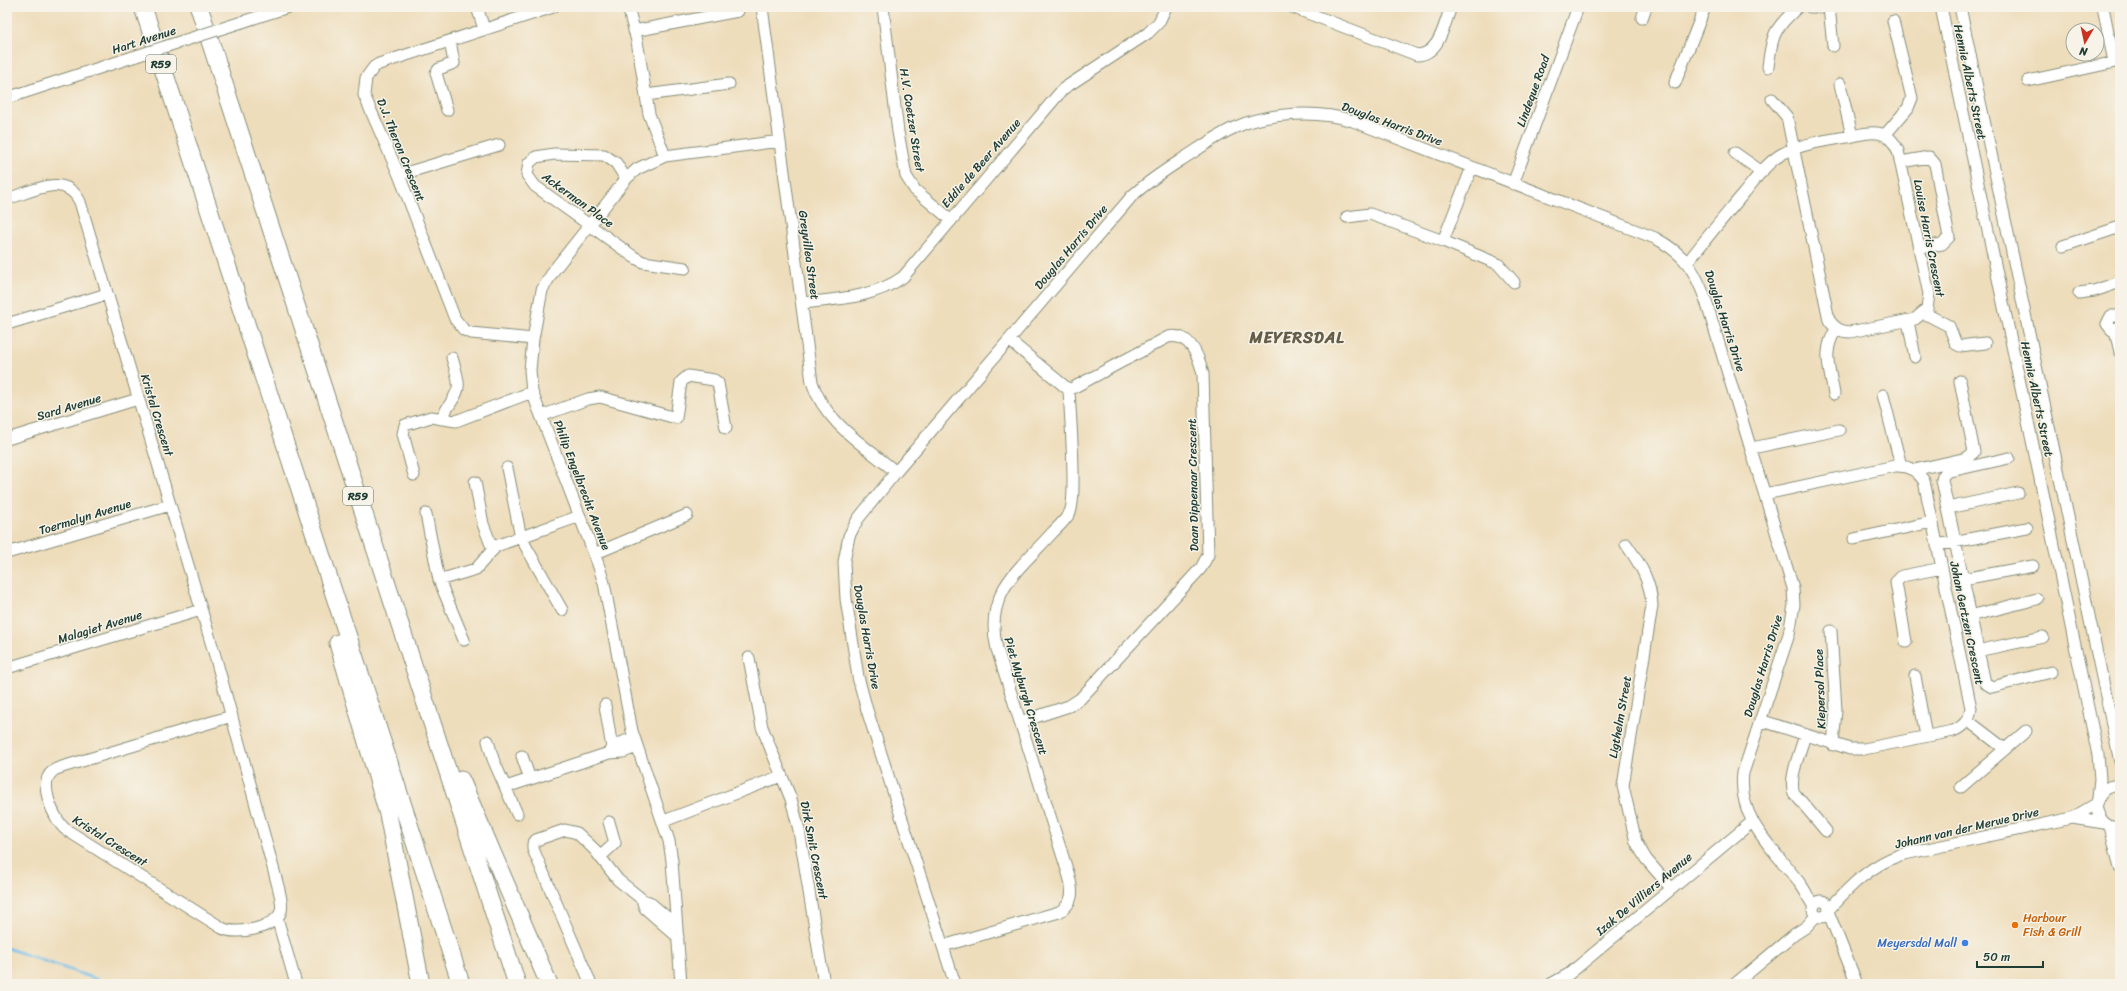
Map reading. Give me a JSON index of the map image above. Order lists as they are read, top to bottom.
{
  "streets": {
    "highway": ["R59"],
    "street": [
      "Hart Avenue",
      "Hennie Alberts Street",
      "Lindeque Road",
      "H.V. Coetzer Street",
      "Douglas Harris Drive",
      "D.J. Theron Crescent",
      "Eddie de Beer Avenue",
      "Ackerman Place",
      "Louise Harris Crescent",
      "Greyvillea Street",
      "Sard Avenue",
      "Kristal Crescent",
      "Philip Engelbrecht Avenue",
      "Daan Dippenaar Crescent",
      "Toermalyn Avenue",
      "Johan Gertzen Crescent",
      "Malagiet Avenue",
      "Kiepersol Place",
      "Piet Myburgh Crescent",
      "Ligthelm Street",
      "Johann van der Merwe Drive",
      "Dirk Smit Crescent",
      "Izak De Villiers Avenue"
    ]
  },
  "crossings": [
    ["Hennie Alberts Street", "Johann van der Merwe Drive"],
    ["Lindeque Road", "Douglas Harris Drive"],
    ["H.V. Coetzer Street", "Eddie de Beer Avenue"],
    ["Douglas Harris Drive", "Greyvillea Street"],
    ["Douglas Harris Drive", "Piet Myburgh Crescent"],
    ["Douglas Harris Drive", "Johann van der Merwe Drive"],
    ["Douglas Harris Drive", "Izak De Villiers Avenue"],
    ["D.J. Theron Crescent", "Philip Engelbrecht Avenue"],
    ["Eddie de Beer Avenue", "Greyvillea Street"],
    ["Ackerman Place", "Philip Engelbrecht Avenue"],
    ["Greyvillea Street", "Philip Engelbrecht Avenue"],
    ["Sard Avenue", "Kristal Crescent"],
    ["Kristal Crescent", "Toermalyn Avenue"],
    ["Kristal Crescent", "Malagiet Avenue"],
    ["Daan Dippenaar Crescent", "Piet Myburgh Crescent"],
    ["Ligthelm Street", "Izak De Villiers Avenue"]
  ],
  "districts": ["MEYERSDAL"],
  "places": ["Harbour Fish & Grill", "Meyersdal Mall"],
  "scale_bar": "50 m",
  "north": "bottom"
}
